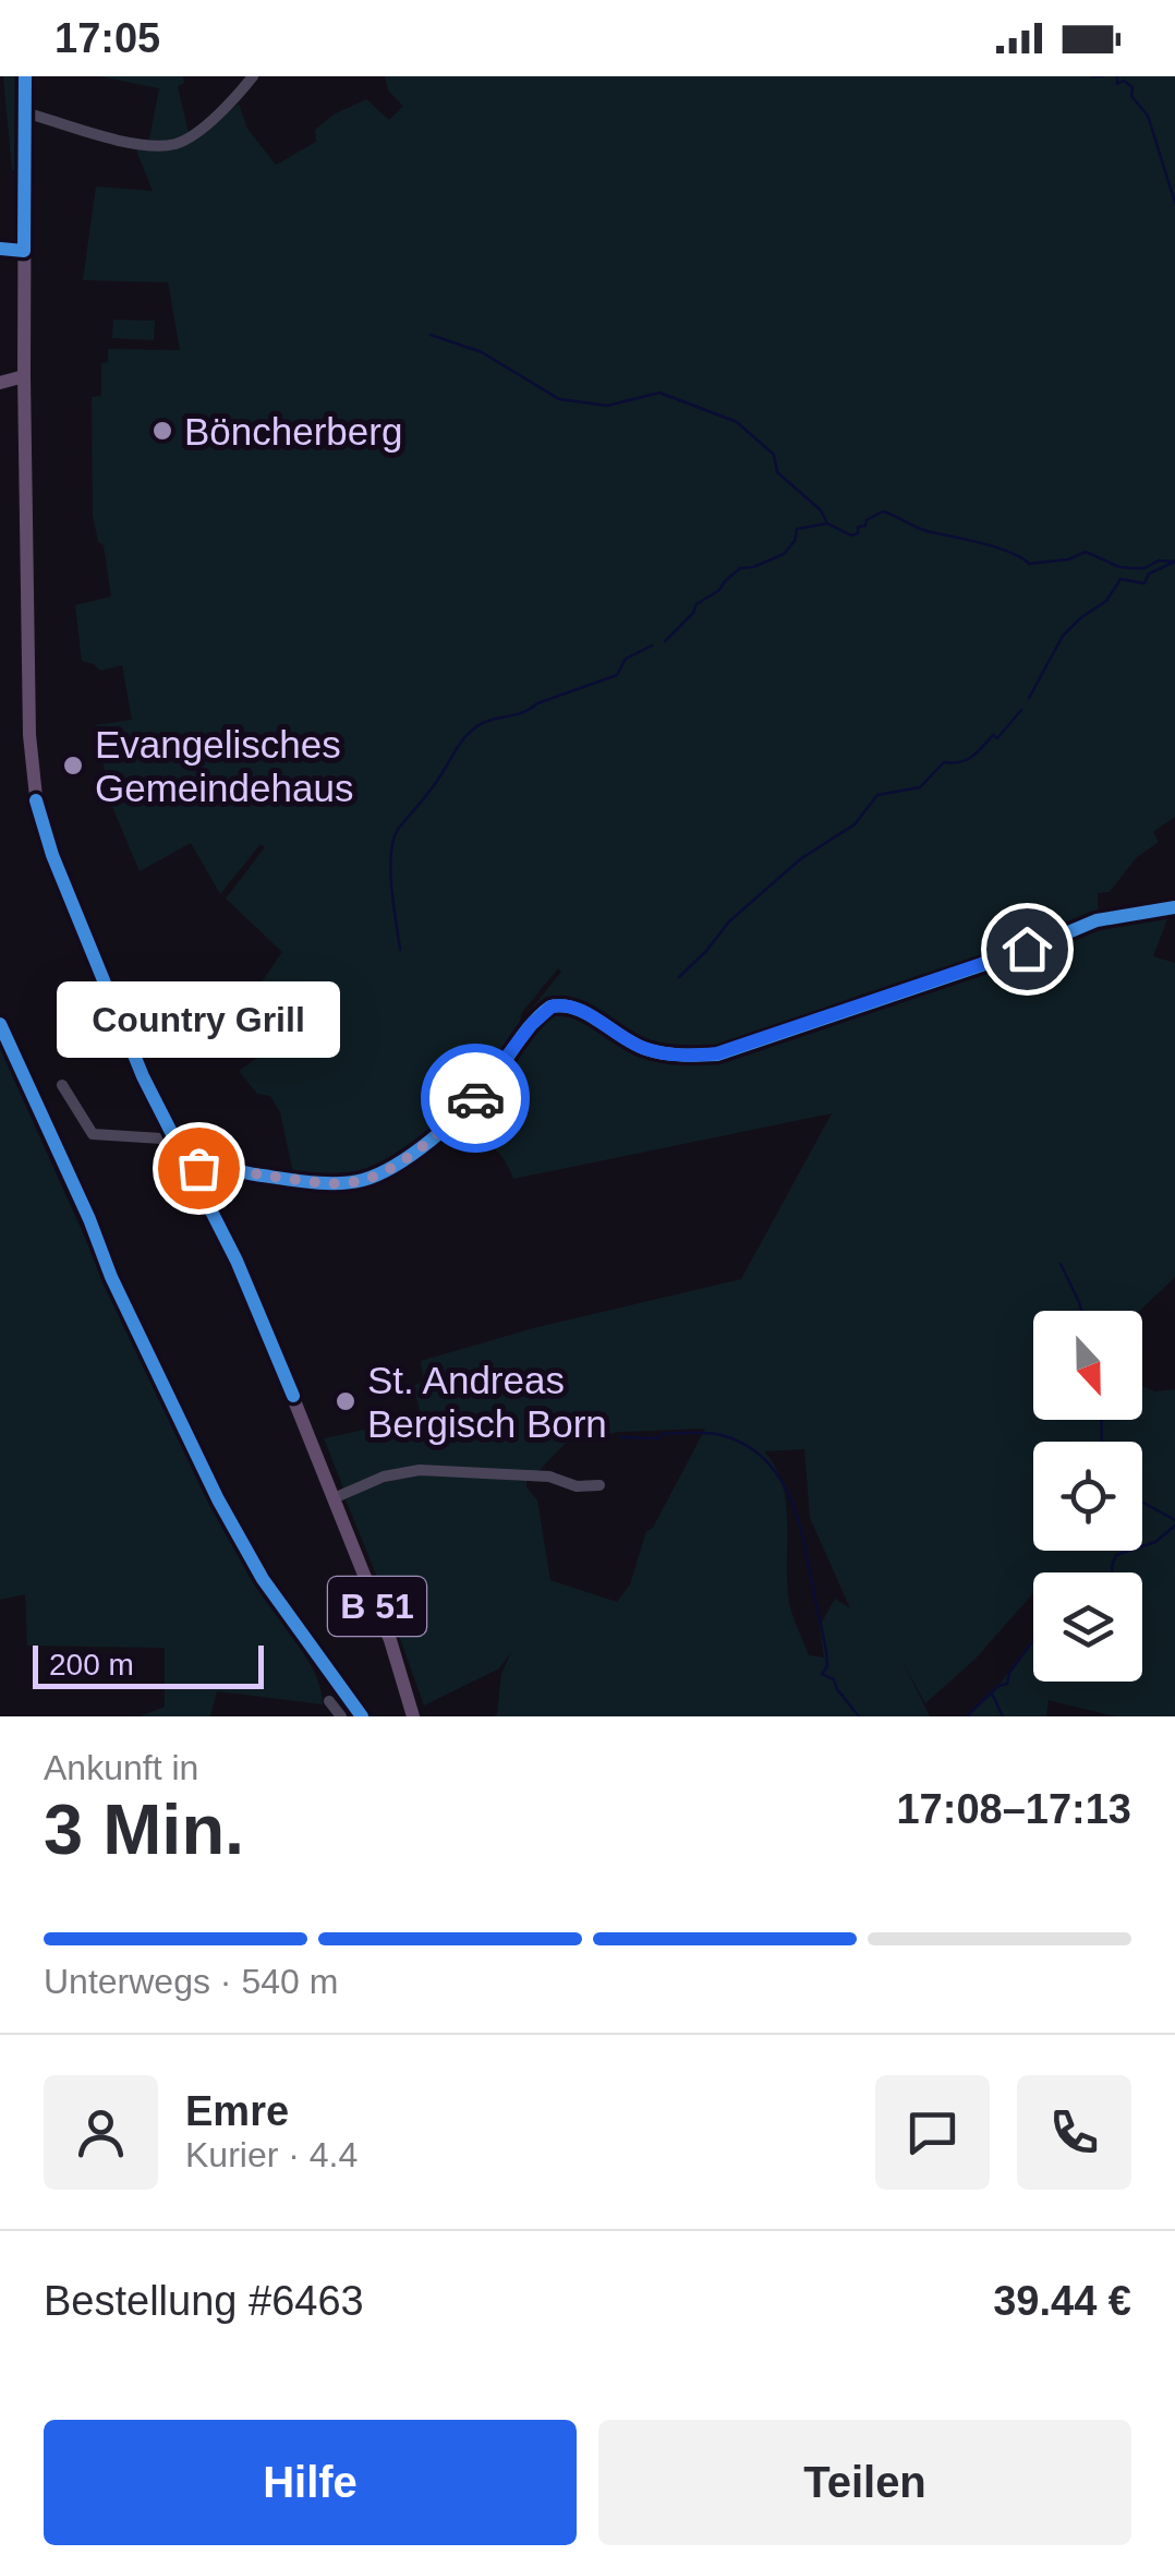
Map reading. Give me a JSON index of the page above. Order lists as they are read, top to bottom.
{
  "streets": {
    "main road": ["B 51"]
  },
  "places": [
    "Böncherberg",
    "Evangelisches Gemeindehaus",
    "Country Grill",
    "St. Andreas Bergisch Born"
  ],
  "scale_bar": "200 m",
  "north": "bottom",
  "page": {
    "status": "17:05",
    "bubble": "Country Grill",
    "scale": "200 m",
    "heading": ["3 Min.", "Ankunft in", "17:08–17:13"],
    "panel": [
      "Emre",
      "Kurier · 4.4",
      "Bestellung #6463",
      "39.44 €"
    ],
    "bar": "Unterwegs · 540 m",
    "buttons": ["Hilfe", "Teilen"]
  }
}
